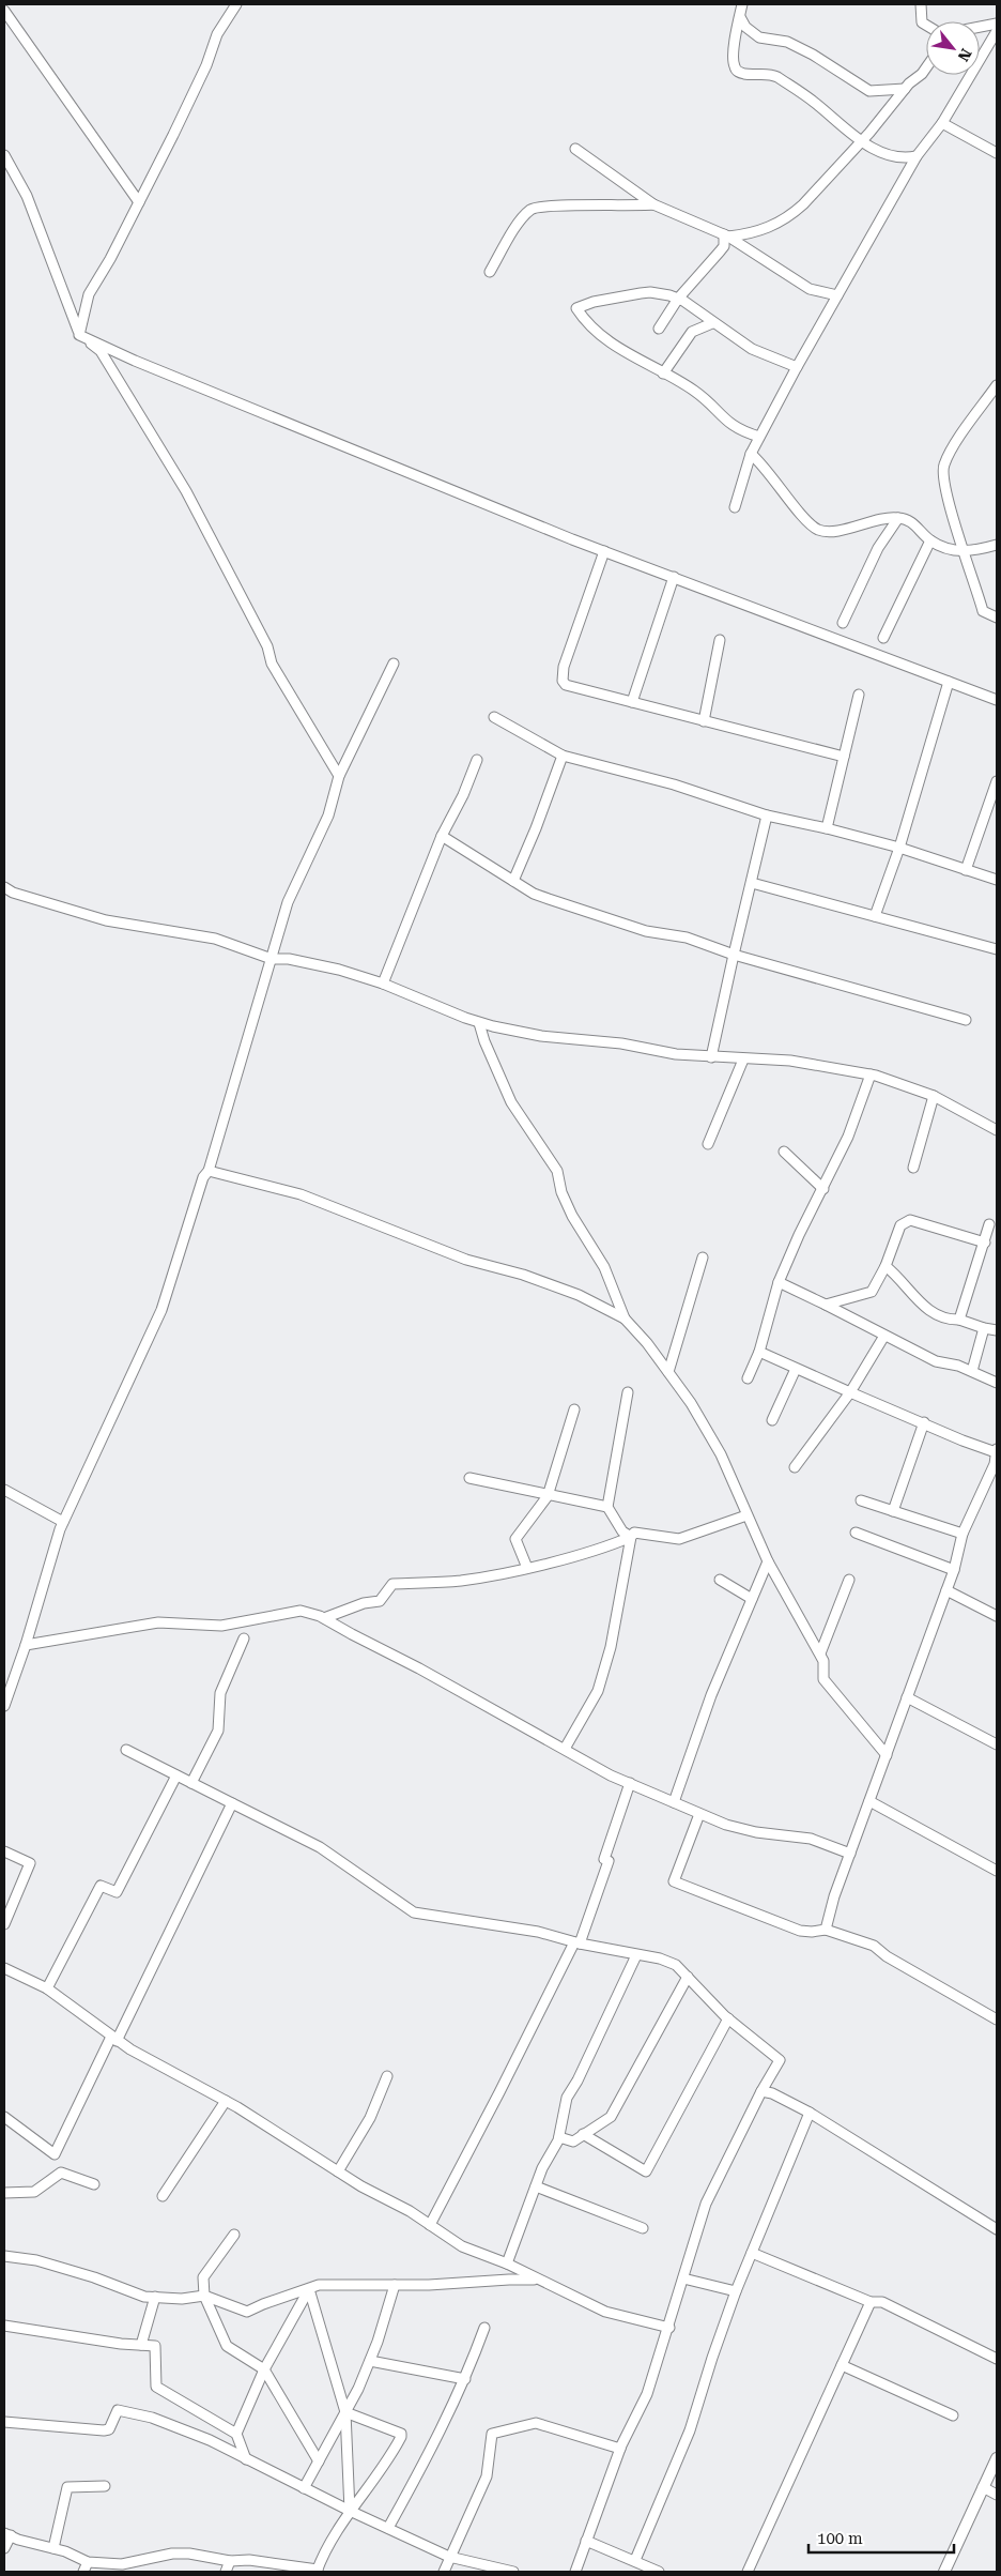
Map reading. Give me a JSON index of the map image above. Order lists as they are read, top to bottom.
{
  "scale_bar": "100 m",
  "north": "bottom right"
}
